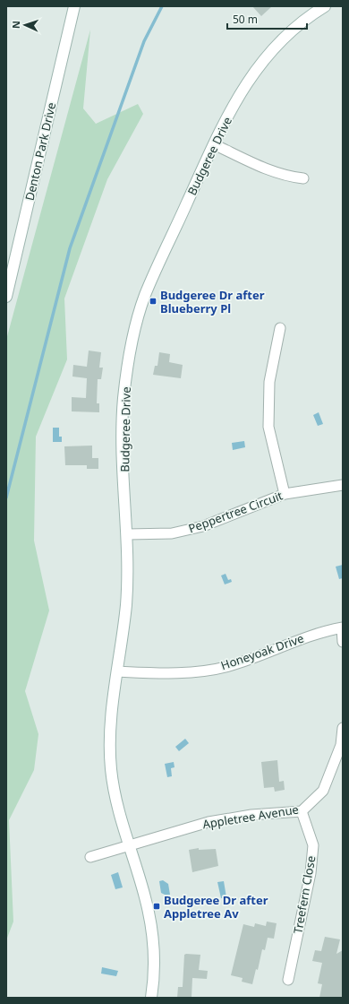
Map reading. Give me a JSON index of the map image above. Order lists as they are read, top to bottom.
{
  "streets": {
    "street": [
      "Denton Park Drive",
      "Budgeree Drive",
      "Peppertree Circuit",
      "Honeyoak Drive",
      "Appletree Avenue",
      "Treefern Close"
    ]
  },
  "crossings": [
    ["Budgeree Drive", "Peppertree Circuit"],
    ["Budgeree Drive", "Honeyoak Drive"],
    ["Budgeree Drive", "Appletree Avenue"],
    ["Appletree Avenue", "Treefern Close"]
  ],
  "places": {
    "transit": ["Budgeree Dr after Blueberry Pl", "Budgeree Dr after Appletree Av"]
  },
  "scale_bar": "50 m",
  "north": "left"
}
